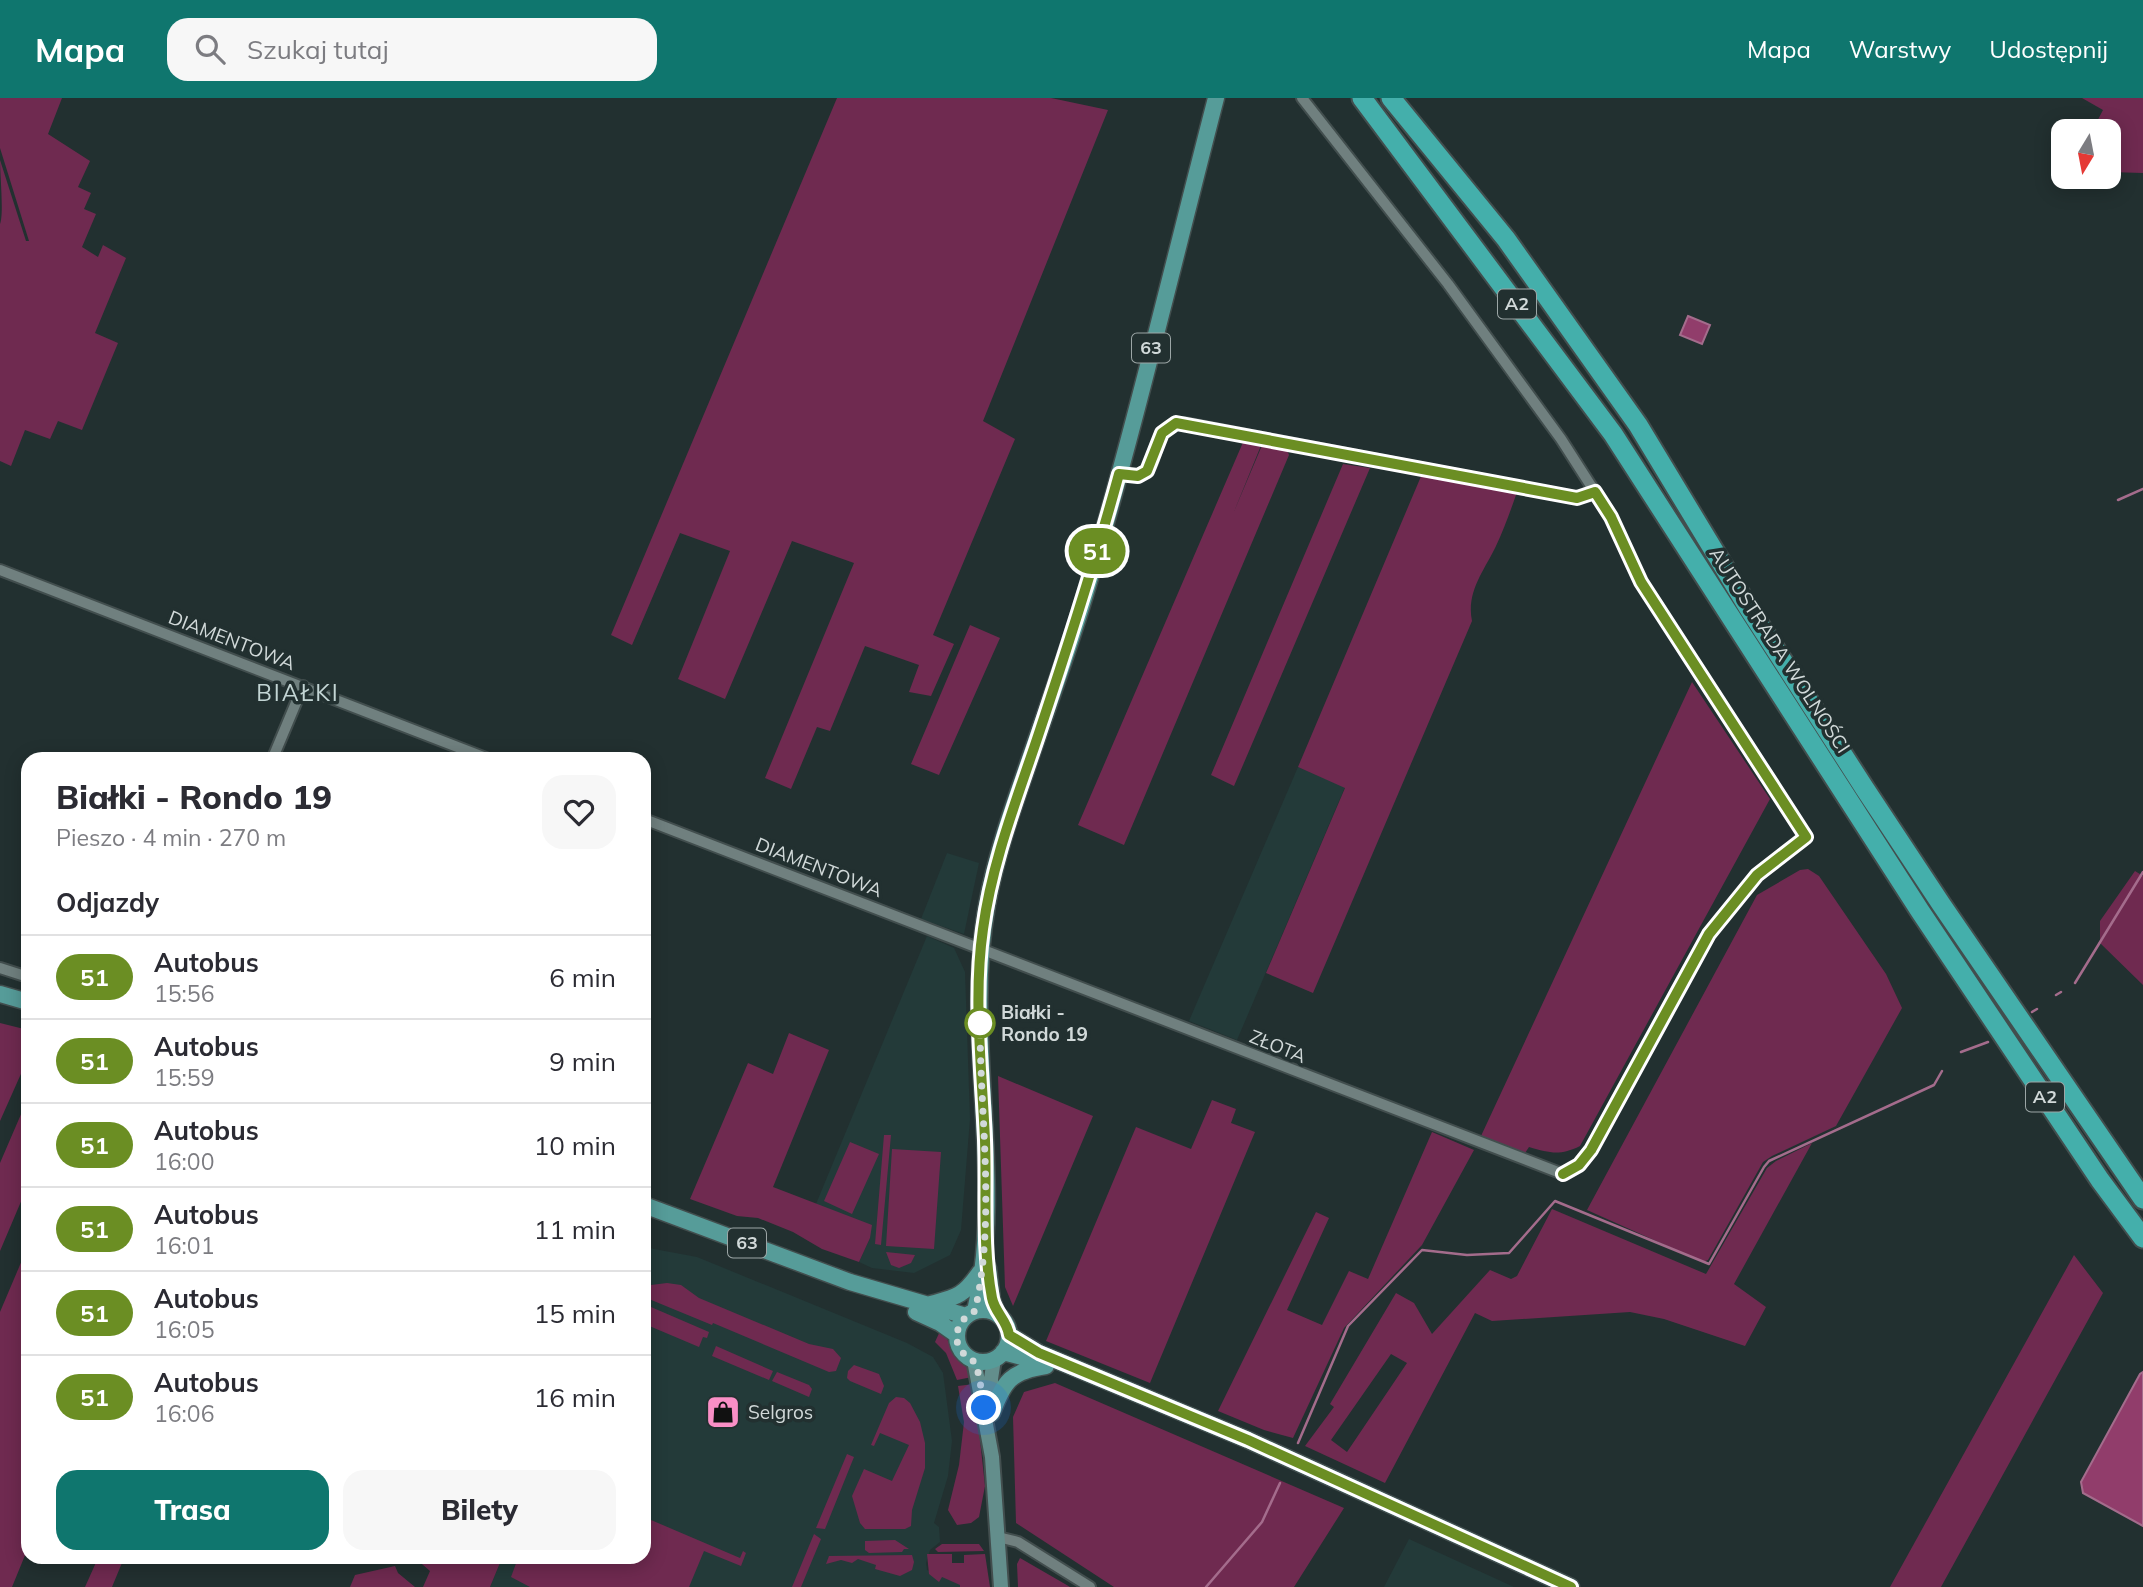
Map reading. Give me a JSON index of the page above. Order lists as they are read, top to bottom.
{
  "streets": {
    "highway": ["A2", "AUTOSTRADA WOLNOŚCI"],
    "main road": ["63"],
    "street": ["DIAMENTOWA", "ZŁOTA"]
  },
  "crossings": [
    ["63", "DIAMENTOWA"],
    ["63", "ZŁOTA"],
    ["DIAMENTOWA", "ZŁOTA"]
  ],
  "districts": ["BIAŁKI"],
  "places": {
    "other": ["Białki - Rondo 19"],
    "shop": ["Selgros"]
  },
  "lines": ["bus line 51"],
  "north": "bottom",
  "page": {
    "header": "Mapa",
    "search": "Szukaj tutaj",
    "nav": ["Mapa", "Warstwy", "Udostępnij"],
    "on_map": "51",
    "heading": [
      ["Białki - Rondo 19", "Pieszo · 4 min · 270 m"],
      "Odjazdy"
    ],
    "list": [
      {
        "mark": "51",
        "name": "Autobus",
        "note": "15:56",
        "value": "6 min"
      },
      {
        "mark": "51",
        "name": "Autobus",
        "note": "15:59",
        "value": "9 min"
      },
      {
        "mark": "51",
        "name": "Autobus",
        "note": "16:00",
        "value": "10 min"
      },
      {
        "mark": "51",
        "name": "Autobus",
        "note": "16:01",
        "value": "11 min"
      },
      {
        "mark": "51",
        "name": "Autobus",
        "note": "16:05",
        "value": "15 min"
      },
      {
        "mark": "51",
        "name": "Autobus",
        "note": "16:06",
        "value": "16 min"
      }
    ],
    "buttons": ["Trasa", "Bilety"]
  }
}
